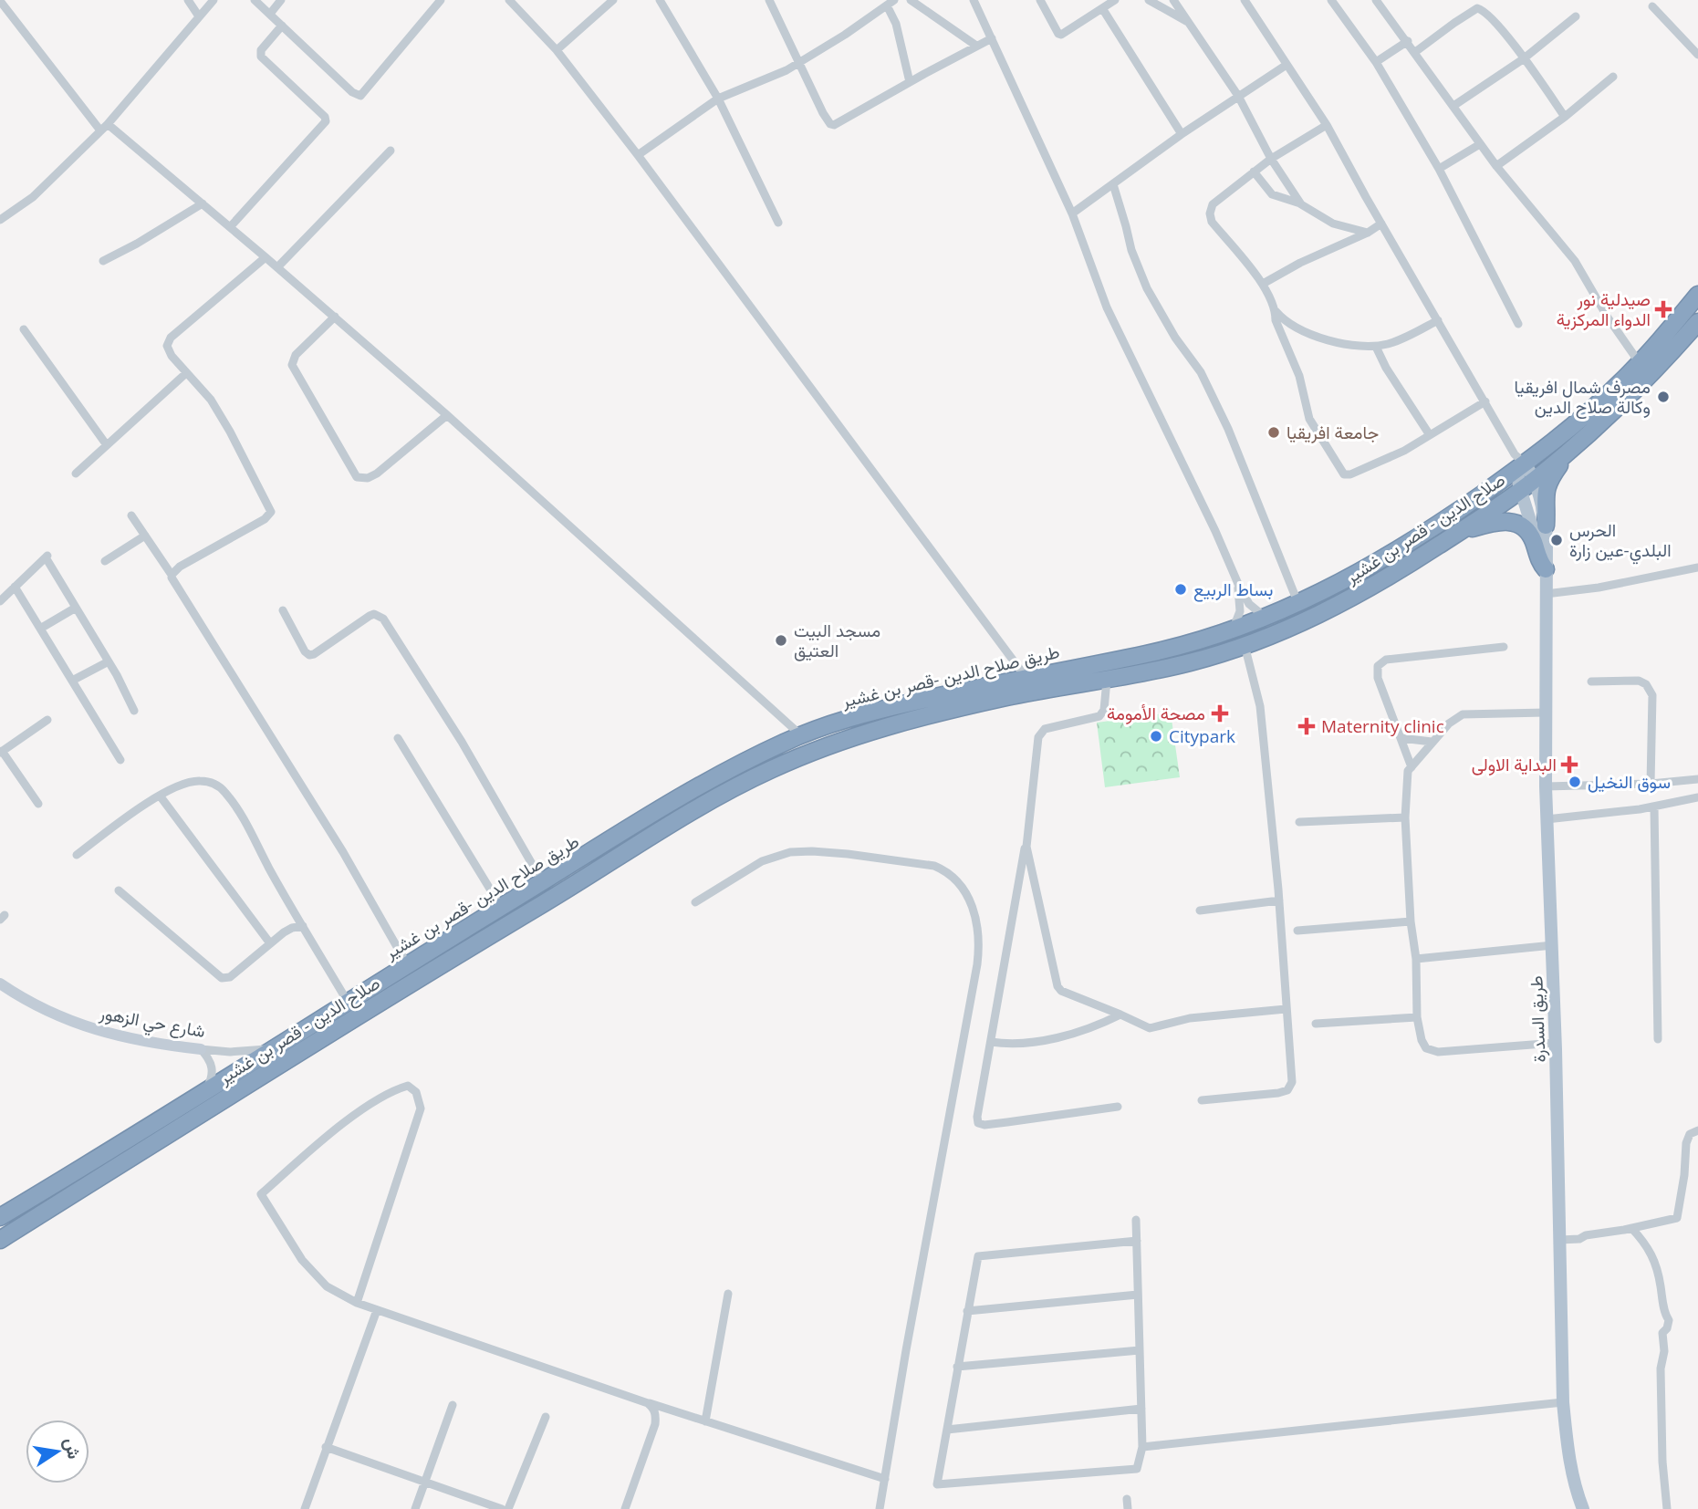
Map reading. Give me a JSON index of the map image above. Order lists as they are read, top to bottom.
{
  "streets": {
    "highway": ["صلاح الدين - قصر بن غشير", "طريق صلاح الدين -قصر بن غشير"],
    "main road": ["طريق السدرة"],
    "street": ["شارع حي الزهور"]
  },
  "crossings": [
    ["صلاح الدين - قصر بن غشير", "طريق السدرة"],
    ["طريق صلاح الدين -قصر بن غشير", "شارع حي الزهور"]
  ],
  "places": {
    "health": [
      "صيدلية نور الدواء المركزية",
      "مصحة الأمومة",
      "Maternity clinic",
      "البداية الاولى"
    ],
    "other": [
      "مصرف شمال افريقيا وكالة صلاح الدين",
      "جامعة افريقيا",
      "الحرس البلدي-عين زارة",
      "بساط الربيع",
      "مسجد البيت العتيق",
      "Citypark",
      "سوق النخيل"
    ]
  },
  "north": "right"
}
